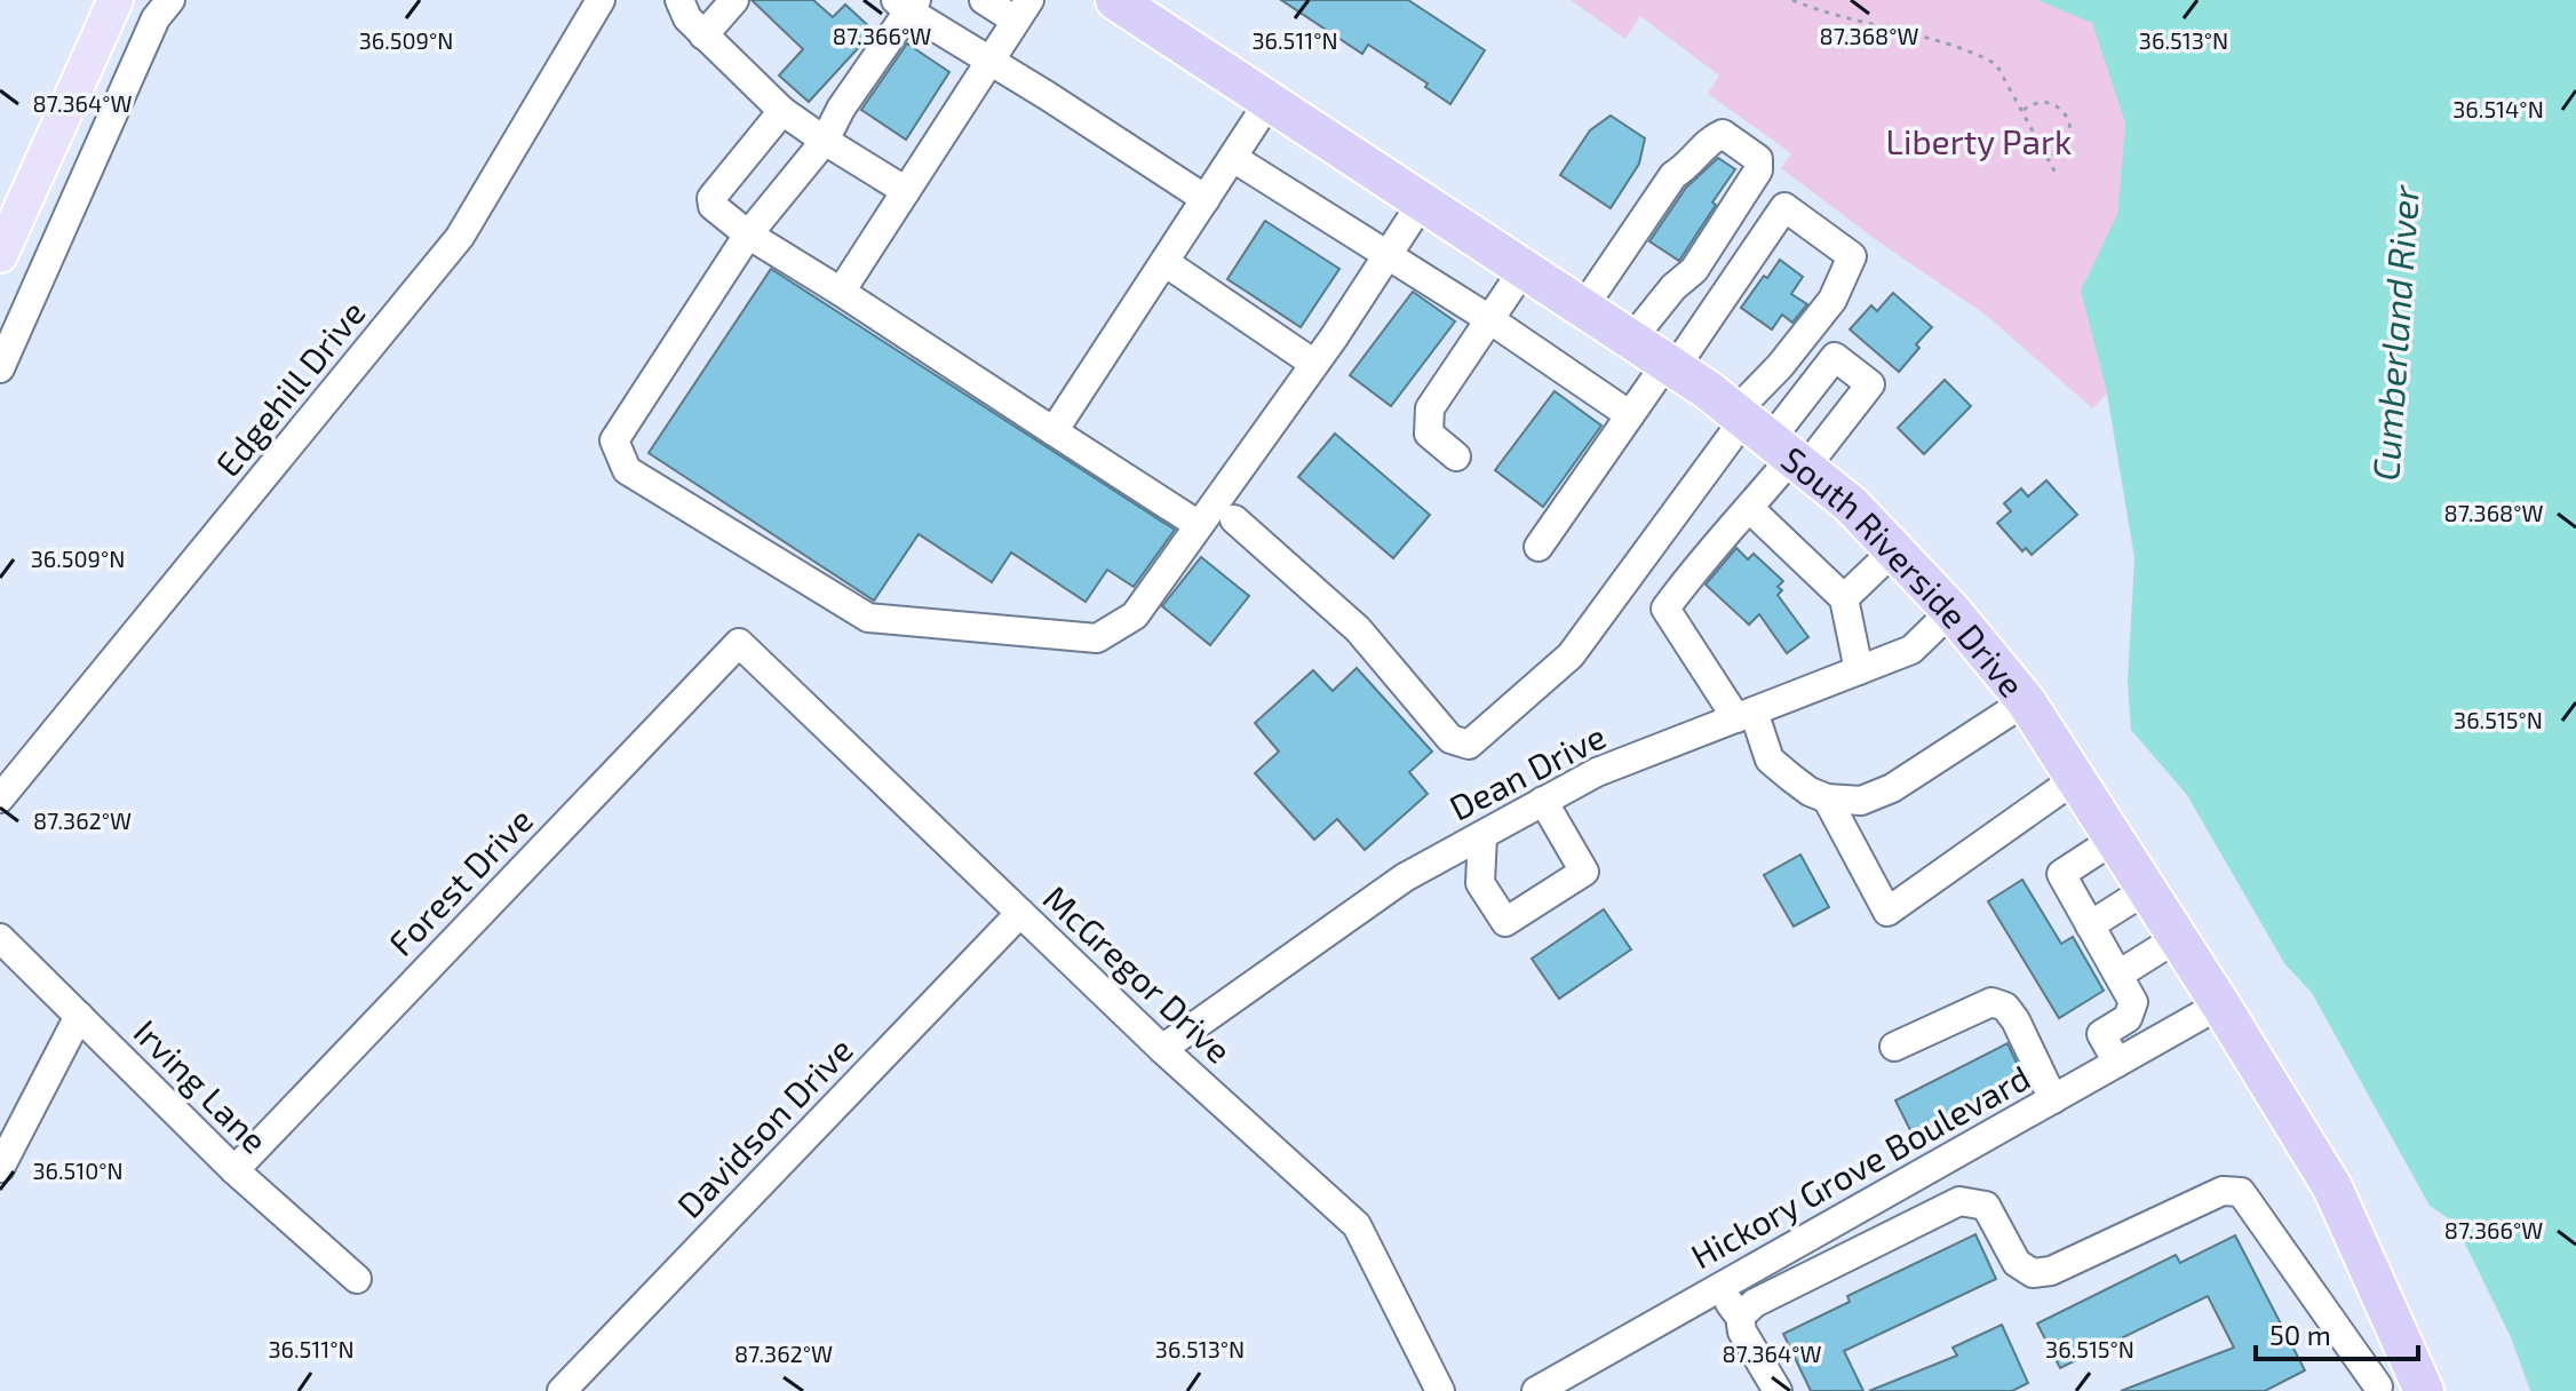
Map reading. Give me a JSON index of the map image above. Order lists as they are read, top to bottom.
{
  "streets": {
    "highway": ["South Riverside Drive"],
    "street": [
      "Edgehill Drive",
      "Dean Drive",
      "Forest Drive",
      "McGregor Drive",
      "Irving Lane",
      "Davidson Drive",
      "Hickory Grove Boulevard"
    ]
  },
  "crossings": [
    ["South Riverside Drive", "Dean Drive"],
    ["South Riverside Drive", "Hickory Grove Boulevard"],
    ["Dean Drive", "McGregor Drive"],
    ["Forest Drive", "McGregor Drive"],
    ["Forest Drive", "Irving Lane"],
    ["McGregor Drive", "Davidson Drive"]
  ],
  "water": ["Cumberland River"],
  "parks": ["Liberty Park"],
  "scale_bar": "50 m",
  "coordinates": [
    "87.366°W",
    "87.368°W",
    "36.511°N",
    "36.513°N",
    "36.509°N",
    "87.364°W",
    "36.514°N",
    "36.515°N",
    "87.362°W",
    "36.510°N"
  ]
}
